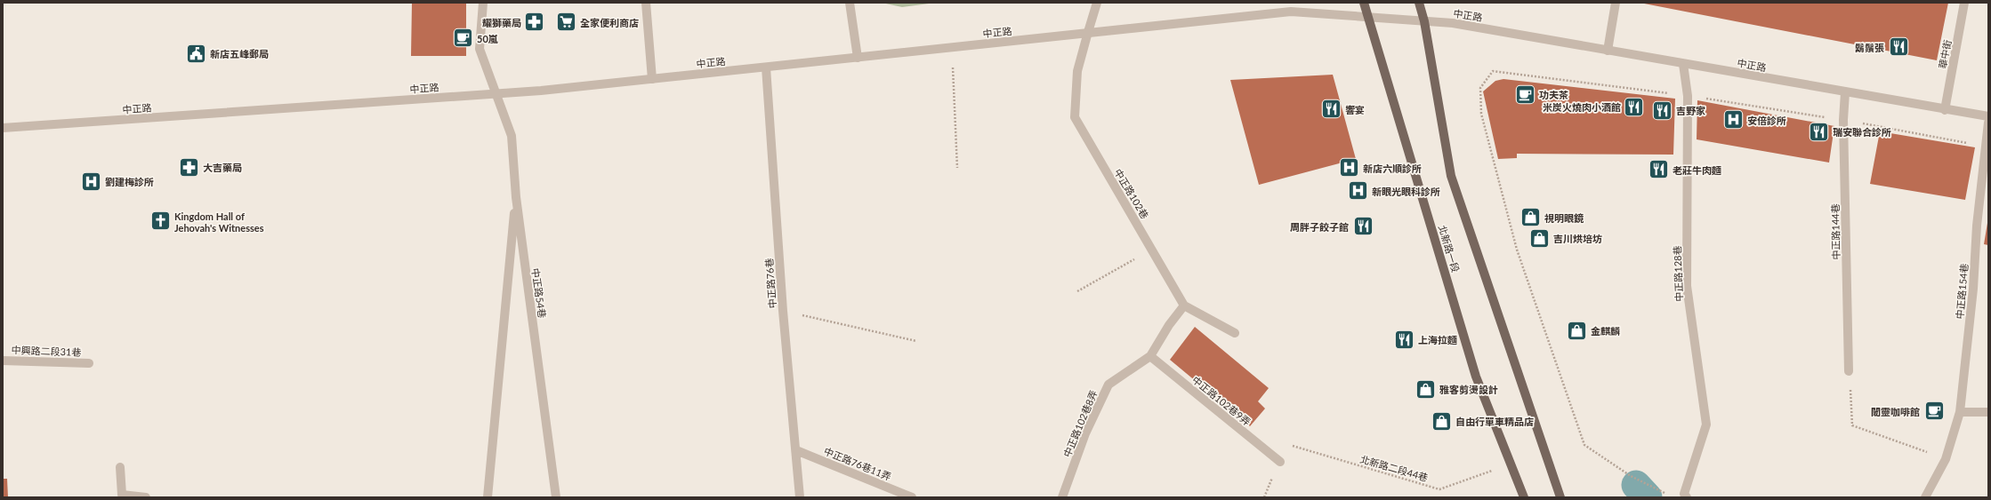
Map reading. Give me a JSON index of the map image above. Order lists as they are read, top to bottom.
{
  "streets": {
    "main road": ["北新路一段"],
    "street": [
      "中正路",
      "華中街",
      "中正路102巷",
      "中正路144巷",
      "中正路128巷",
      "中正路76巷",
      "中正路154巷",
      "中正路54巷",
      "中興路二段31巷",
      "中正路102巷9弄",
      "中正路102巷8弄",
      "中正路76巷11弄"
    ],
    "path": ["北新路二段44巷"]
  },
  "crossings": [
    ["中正路", "華中街"],
    ["中正路", "中正路102巷"],
    ["中正路", "中正路144巷"],
    ["中正路", "北新路一段"],
    ["中正路", "中正路128巷"],
    ["中正路", "中正路76巷"],
    ["中正路", "中正路54巷"],
    ["中正路102巷", "中正路102巷8弄"],
    ["北新路一段", "北新路二段44巷"],
    ["中正路76巷", "中正路76巷11弄"],
    ["中正路102巷9弄", "中正路102巷8弄"],
    ["中正路102巷9弄", "北新路二段44巷"]
  ],
  "places": {
    "pharmacy": ["耀獅藥局", "大吉藥局"],
    "supermarket": ["全家便利商店"],
    "cafe": ["50嵐", "功夫茶", "閾靈咖啡館"],
    "restaurant": [
      "鬍鬚張",
      "米炭火燒肉小酒館",
      "響宴",
      "吉野家",
      "瑞安聯合診所",
      "老莊牛肉麵",
      "周胖子餃子館",
      "上海拉麵"
    ],
    "public building": ["新店五峰郵局"],
    "hospital": [
      "安倍診所",
      "新店六順診所",
      "劉建梅診所",
      "新眼光眼科診所"
    ],
    "shop": [
      "視明眼鏡",
      "吉川烘培坊",
      "金麒麟",
      "雅客剪燙設計",
      "自由行單車精品店"
    ],
    "church": ["Kingdom Hall of Jehovah's Witnesses"]
  }
}
